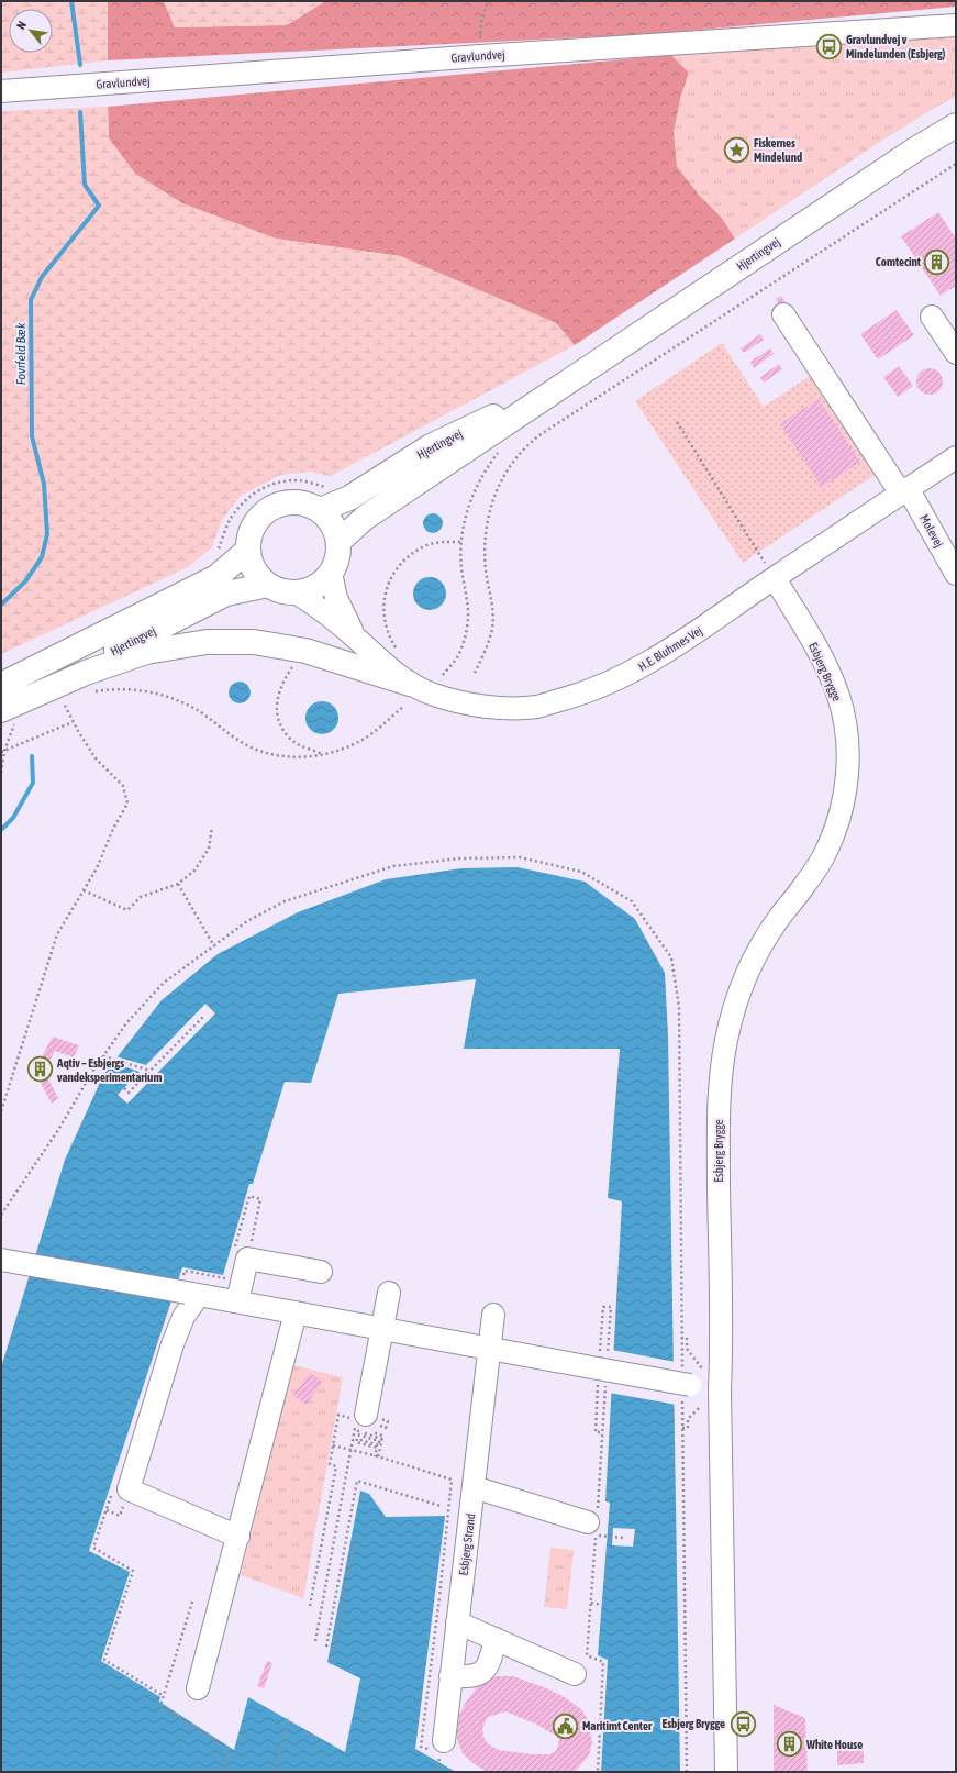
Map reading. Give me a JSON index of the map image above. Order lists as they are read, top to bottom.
{
  "streets": {
    "main road": ["Hjertingvej"],
    "street": [
      "Gravlundvej",
      "Molevej",
      "H.E. Bluhmes Vej",
      "Esbjerg Brygge",
      "Esbjerg Strand"
    ]
  },
  "crossings": [
    ["Hjertingvej", "H.E. Bluhmes Vej"],
    ["Molevej", "H.E. Bluhmes Vej"],
    ["H.E. Bluhmes Vej", "Esbjerg Brygge"]
  ],
  "water": ["Fovrfeld Bæk"],
  "places": {
    "bus stop": ["Gravlundvej v Mindelunden (Esbjerg)", "Esbjerg Brygge"],
    "place": ["Fiskernes Mindelund"],
    "building": ["Comtecint", "Aqtiv – Esbjergs vandeksperimentarium", "White House"],
    "public building": ["Maritimt Center"]
  },
  "north": "top left"
}
